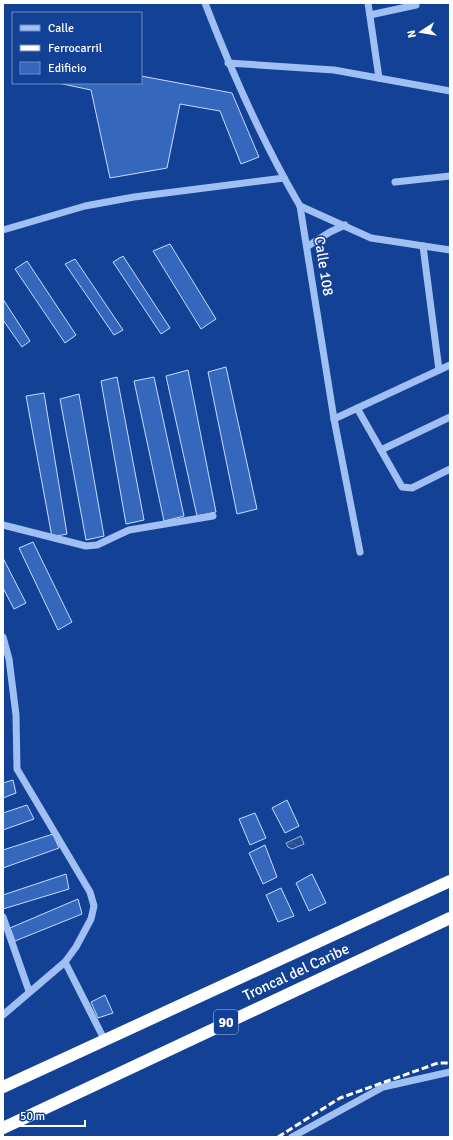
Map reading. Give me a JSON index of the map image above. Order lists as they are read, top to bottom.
{
  "streets": {
    "highway": ["Troncal del Caribe", "90"],
    "street": ["Calle 108"]
  },
  "legend": ["Calle", "Ferrocarril", "Edificio"],
  "scale_bar": "50 m",
  "north": "left"
}
